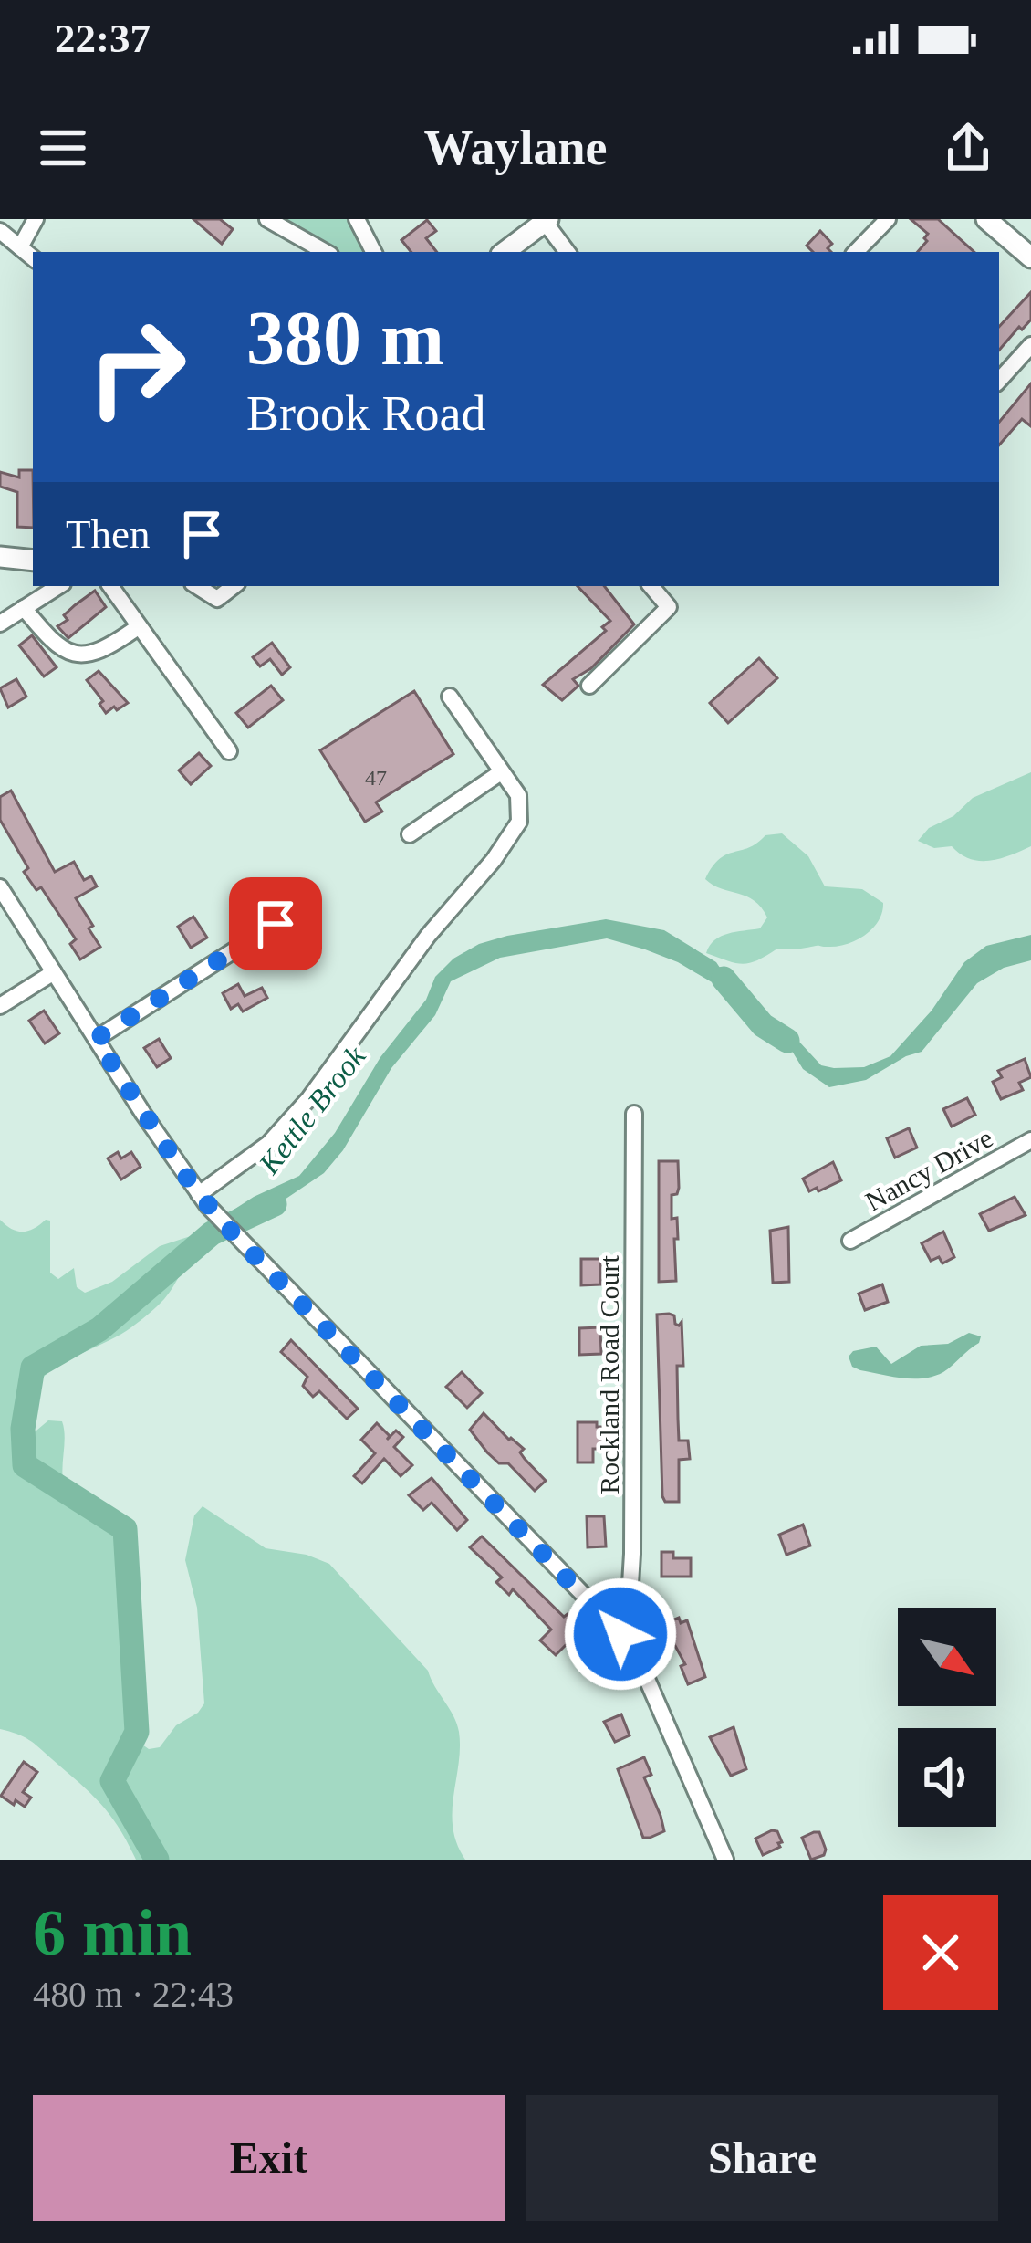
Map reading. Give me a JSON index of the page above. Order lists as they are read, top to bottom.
{
  "streets": {
    "street": ["Nancy Drive", "Rockland Road Court"]
  },
  "water": ["Kettle Brook"],
  "house_numbers": ["47"],
  "north": "bottom right",
  "page": {
    "status": "22:37",
    "header": "Waylane",
    "turn": ["380 m", "Brook Road"],
    "then": "Then",
    "heading": ["6 min", "480 m · 22:43"],
    "buttons": ["Exit", "Share"]
  }
}
